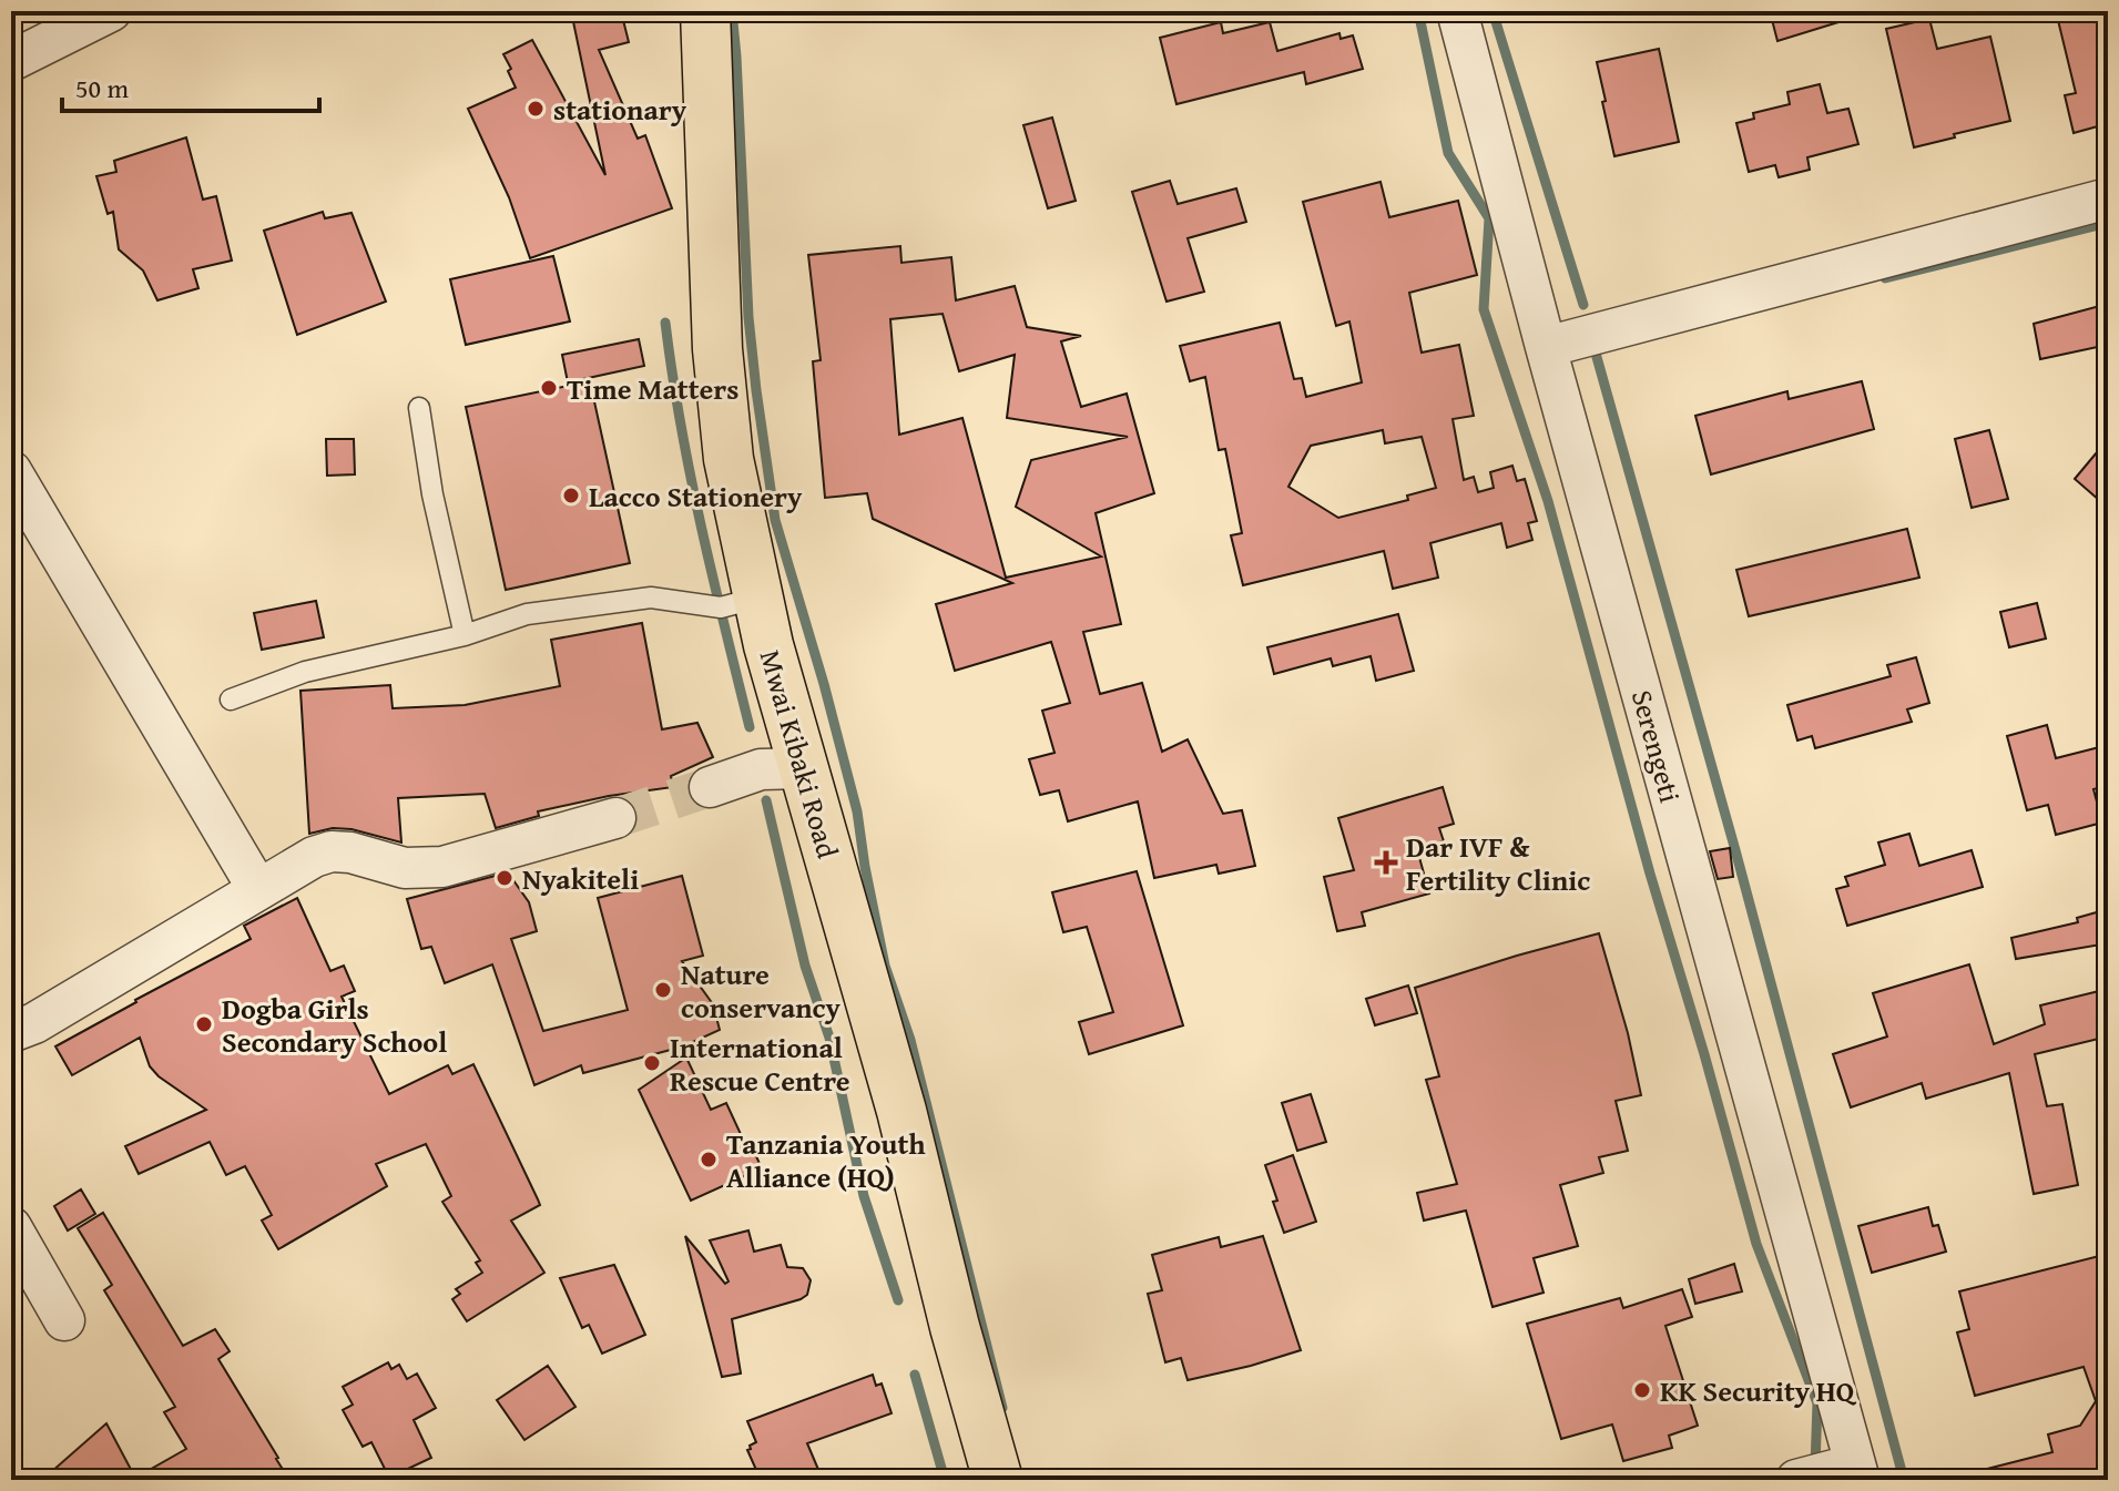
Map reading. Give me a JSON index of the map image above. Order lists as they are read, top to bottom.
{
  "streets": {
    "main road": ["Mwai Kibaki Road"],
    "street": ["Serengeti"]
  },
  "places": {
    "other": [
      "stationary",
      "Time Matters",
      "Lacco Stationery",
      "Nyakiteli",
      "Nature conservancy",
      "Dogba Girls Secondary School",
      "International Rescue Centre",
      "Tanzania Youth Alliance (HQ)",
      "KK Security HQ"
    ],
    "health": ["Dar IVF & Fertility Clinic"]
  },
  "scale_bar": "50 m"
}
